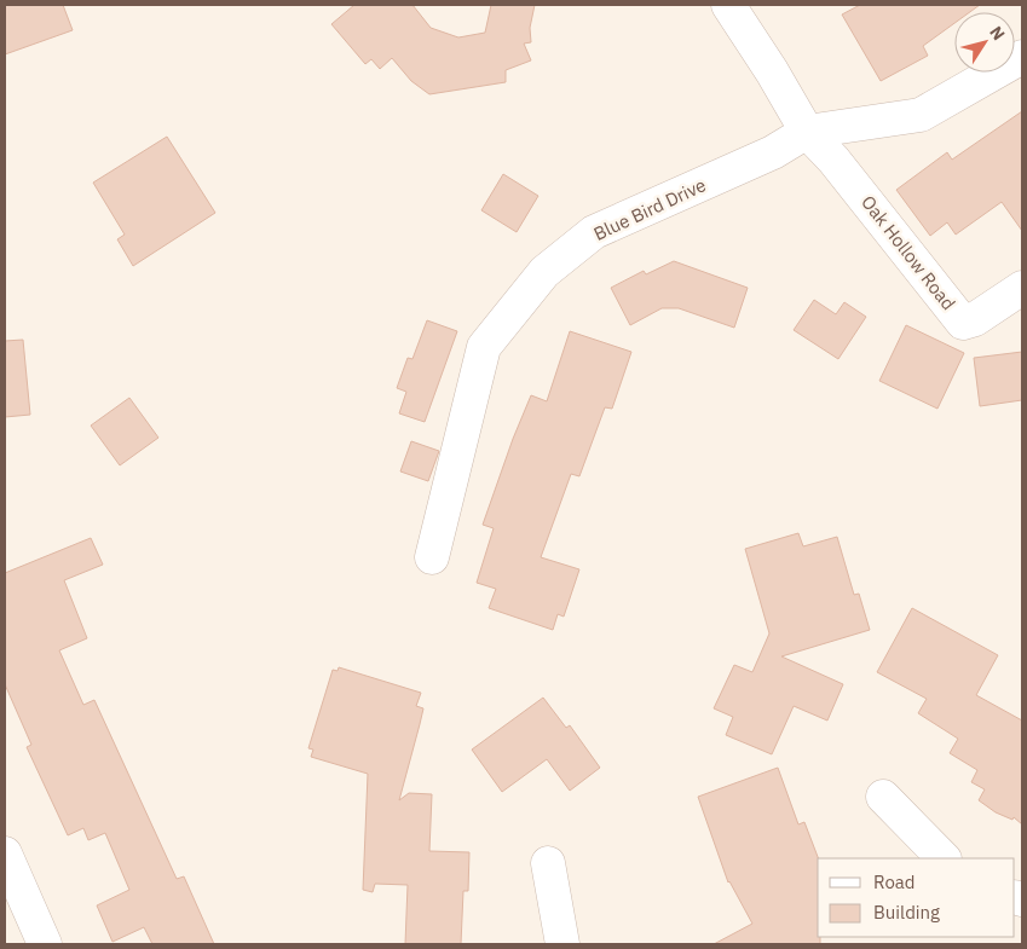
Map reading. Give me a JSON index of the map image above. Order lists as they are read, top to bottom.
{
  "streets": {
    "street": ["Blue Bird Drive", "Oak Hollow Road"]
  },
  "crossings": [
    ["Blue Bird Drive", "Oak Hollow Road"]
  ],
  "legend": ["Road", "Building"],
  "north": "top right"
}
